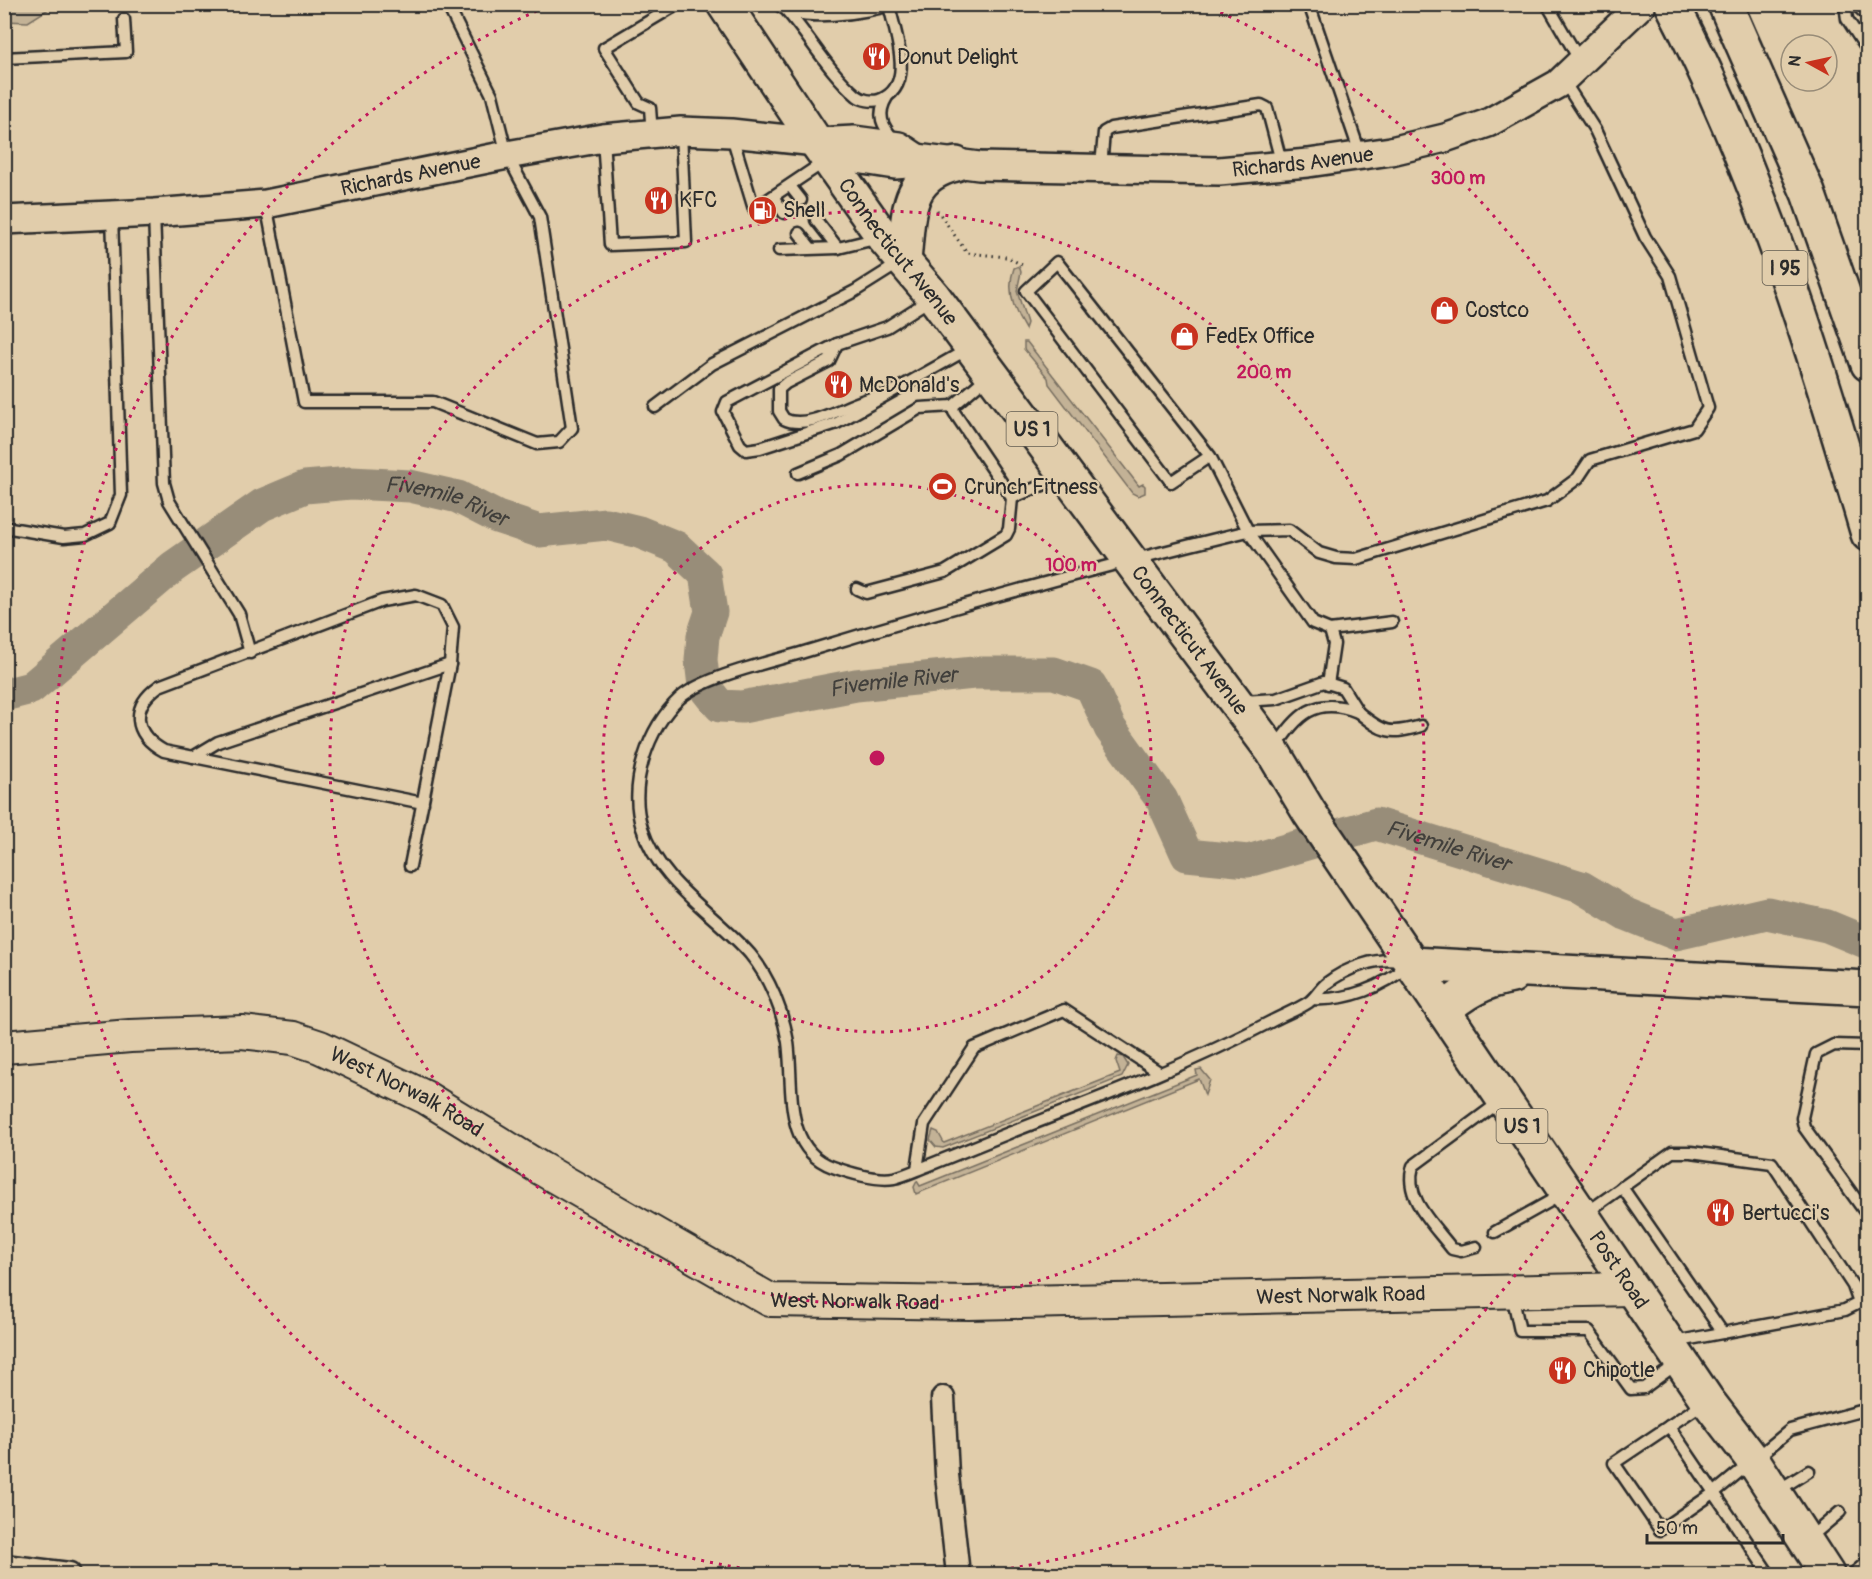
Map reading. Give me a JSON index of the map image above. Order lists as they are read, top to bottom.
{
  "streets": {
    "main road": [
      "Connecticut Avenue",
      "I 95",
      "US 1",
      "West Norwalk Road",
      "Post Road"
    ],
    "street": ["Richards Avenue"]
  },
  "crossings": [
    ["Richards Avenue", "Connecticut Avenue"],
    ["Connecticut Avenue", "Post Road"],
    ["West Norwalk Road", "Post Road"]
  ],
  "water": ["Fivemile River"],
  "places": {
    "restaurant": [
      "Donut Delight",
      "KFC",
      "McDonald's",
      "Bertucci's",
      "Chipotle"
    ],
    "fuel station": ["Shell"],
    "shop": ["Costco", "FedEx Office"],
    "sports": ["Crunch Fitness"]
  },
  "scale_bar": "50 m",
  "north": "left",
  "rings": ["300 m", "200 m", "100 m"]
}
